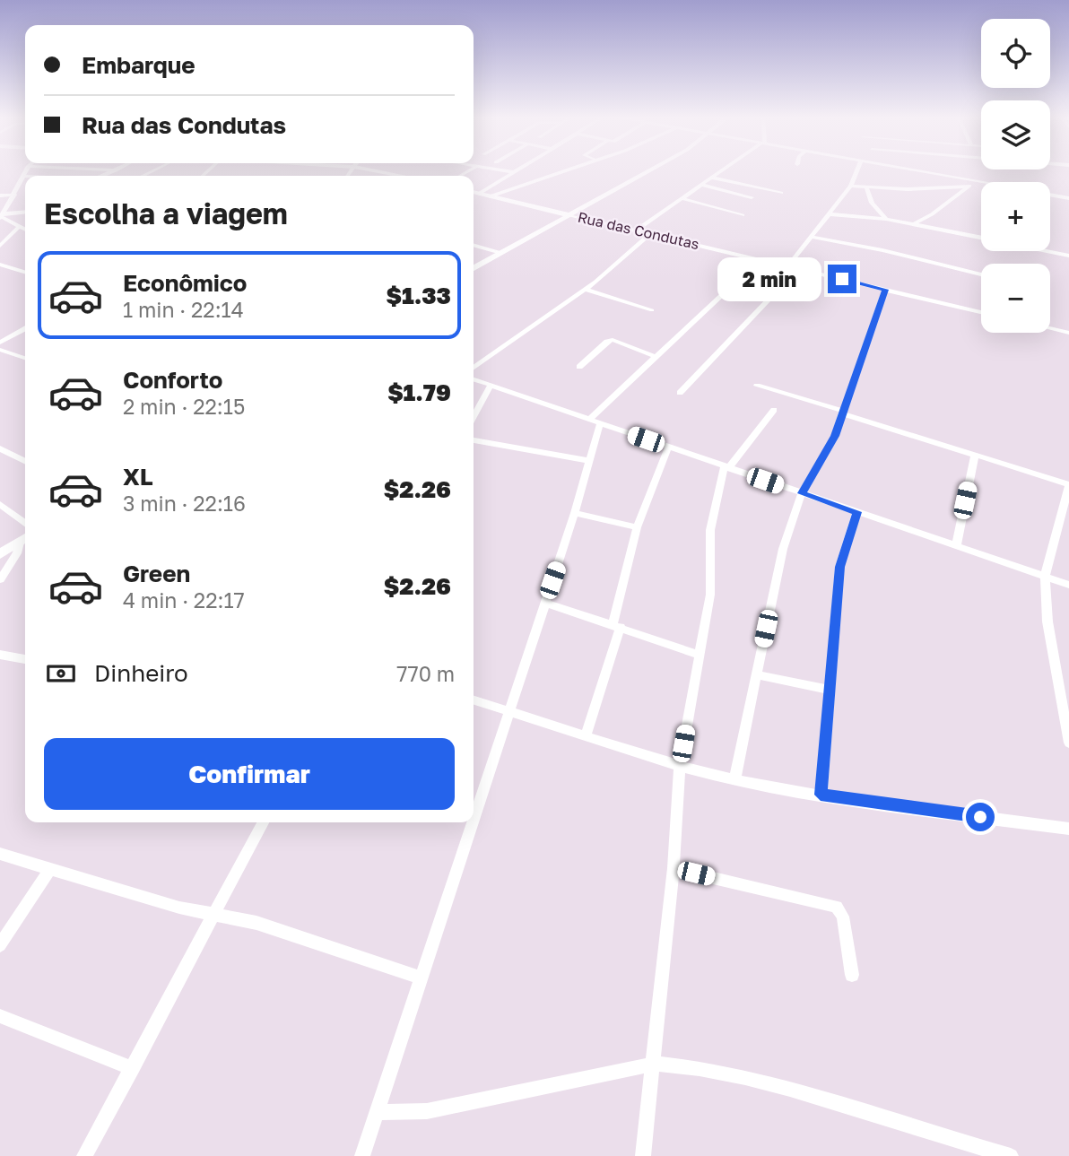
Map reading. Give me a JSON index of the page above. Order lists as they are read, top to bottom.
{
  "streets": {
    "street": ["Rua das Condutas"]
  },
  "page": {
    "map_buttons": ["+", "−"],
    "banner": ["Embarque", "Rua das Condutas"],
    "heading": "Escolha a viagem",
    "list": [
      {
        "name": "Econômico",
        "note": "1 min · 22:14",
        "value": "$1.33"
      },
      {
        "name": "Conforto",
        "note": "2 min · 22:15",
        "value": "$1.79"
      },
      {
        "name": "XL",
        "note": "3 min · 22:16",
        "value": "$2.26"
      },
      {
        "name": "Green",
        "note": "4 min · 22:17",
        "value": "$2.26"
      }
    ],
    "bubble": "2 min",
    "pay": ["Dinheiro", "770 m"],
    "buttons": "Confirmar"
  }
}
